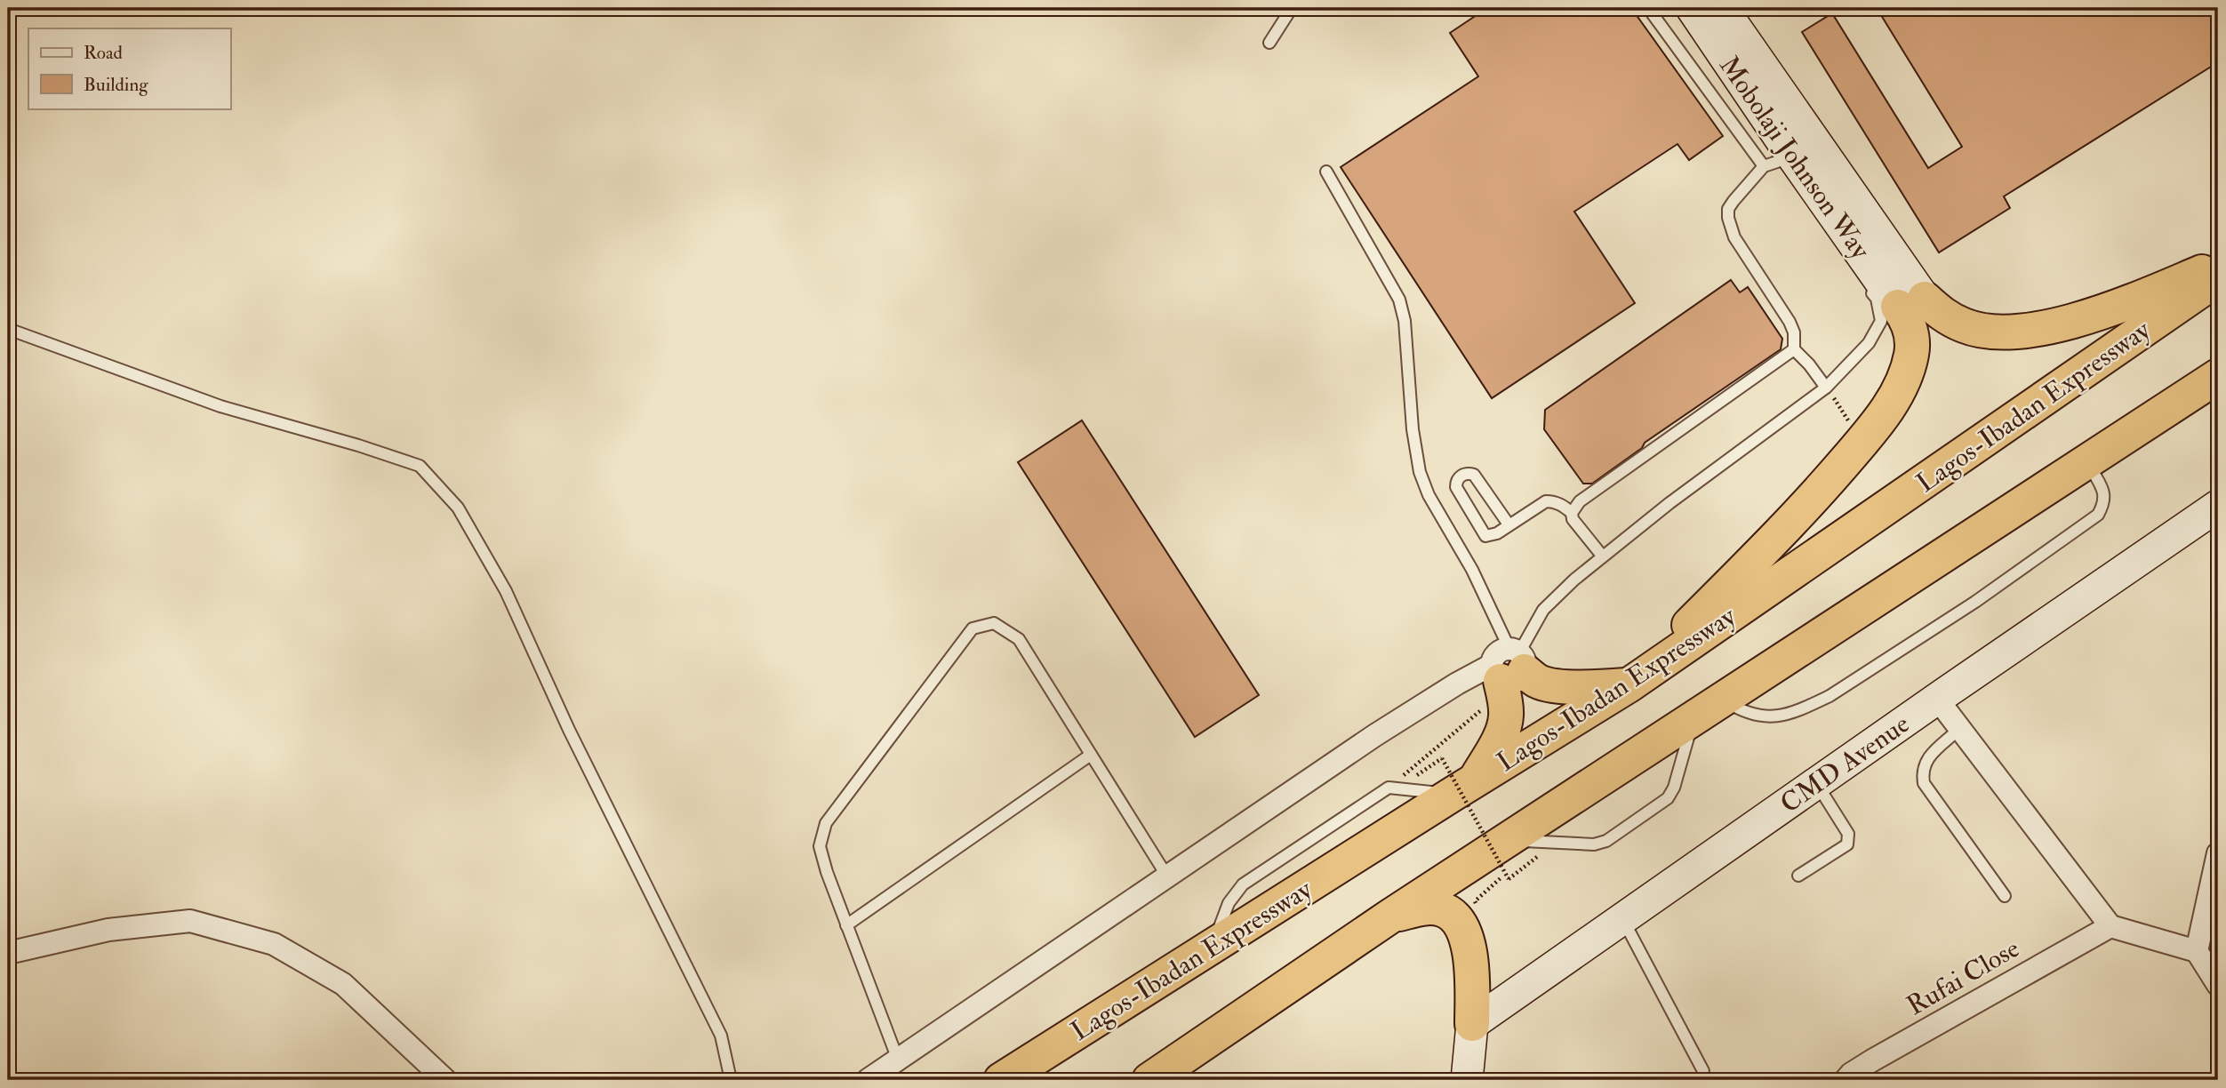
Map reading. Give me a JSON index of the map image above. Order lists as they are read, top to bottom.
{
  "streets": {
    "highway": ["Lagos-Ibadan Expressway"],
    "street": ["Mobolaji Johnson Way", "CMD Avenue", "Rufai Close"]
  },
  "legend": ["Road", "Building"]
}
